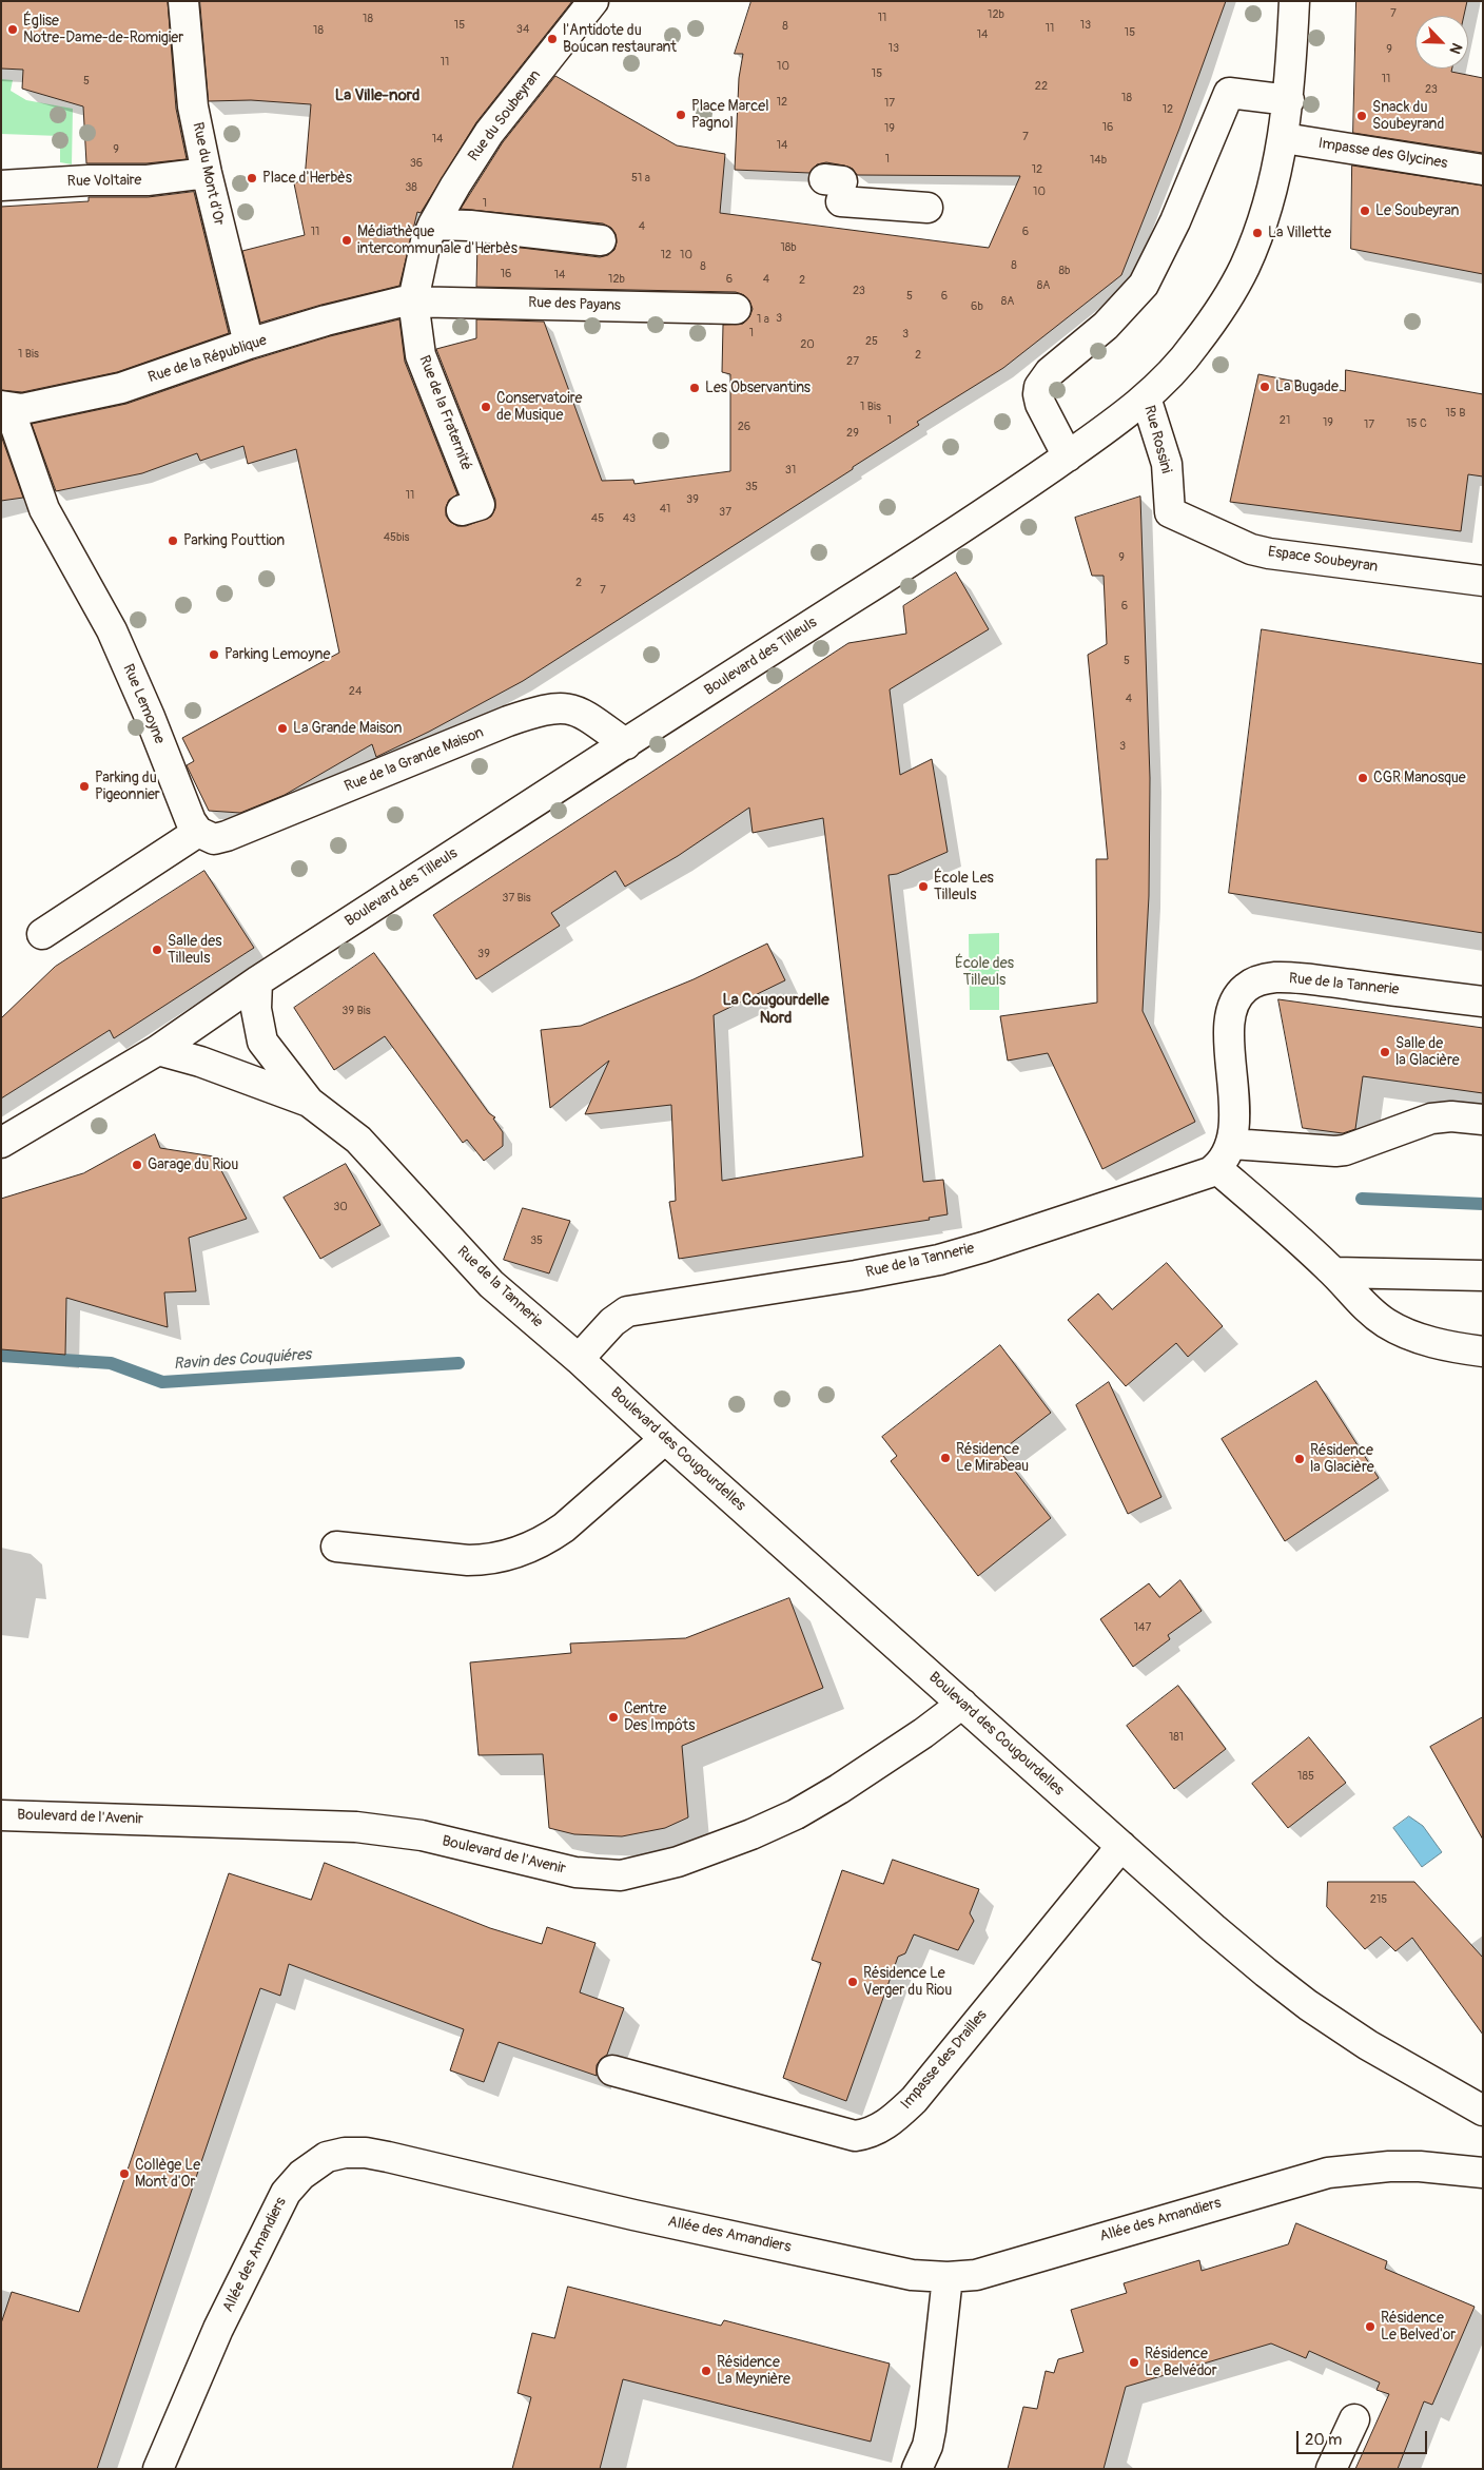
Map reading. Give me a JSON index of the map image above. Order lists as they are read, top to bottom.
{
  "streets": {
    "street": [
      "Rue du Soubeyran",
      "Impasse des Glycines",
      "Rue du Mont d'Or",
      "Rue Voltaire",
      "Rue des Payans",
      "Rue de la République",
      "Rue de la Fraternité",
      "Rue Rossini",
      "Espace Soubeyran",
      "Boulevard des Tilleuls",
      "Rue Lemoyne",
      "Rue de la Grande Maison",
      "Rue de la Tannerie",
      "Boulevard des Cougourdelles",
      "Boulevard de l'Avenir",
      "Impasse des Drailles",
      "Allée des Amandiers"
    ]
  },
  "crossings": [
    ["Rue du Soubeyran", "Rue des Payans"],
    ["Rue du Soubeyran", "Rue de la République"],
    ["Rue du Soubeyran", "Rue de la Fraternité"],
    ["Impasse des Glycines", "Boulevard des Tilleuls"],
    ["Rue du Mont d'Or", "Rue Voltaire"],
    ["Rue du Mont d'Or", "Rue de la République"],
    ["Rue des Payans", "Rue de la République"],
    ["Rue des Payans", "Rue de la Fraternité"],
    ["Rue de la République", "Rue de la Fraternité"],
    ["Rue de la République", "Rue Lemoyne"],
    ["Rue Rossini", "Espace Soubeyran"],
    ["Rue Rossini", "Boulevard des Tilleuls"],
    ["Boulevard des Tilleuls", "Rue de la Grande Maison"],
    ["Rue Lemoyne", "Rue de la Grande Maison"],
    ["Rue de la Tannerie", "Boulevard des Cougourdelles"],
    ["Boulevard des Cougourdelles", "Boulevard de l'Avenir"],
    ["Boulevard des Cougourdelles", "Impasse des Drailles"]
  ],
  "districts": ["La Ville-nord", "La Cougourdelle Nord"],
  "water": ["Ravin des Couquiéres"],
  "parks": ["École des Tilleuls"],
  "places": [
    "Église Notre-Dame-de-Romigier",
    "l'Antidote du Boucan restaurant",
    "Place Marcel Pagnol",
    "Snack du Soubeyrand",
    "Place d'Herbès",
    "Le Soubeyran",
    "La Villette",
    "Médiathèque intercommunale d'Herbès",
    "La Bugade",
    "Les Observantins",
    "Conservatoire de Musique",
    "Parking Pouttion",
    "Parking Lemoyne",
    "La Grande Maison",
    "CGR Manosque",
    "Parking du Pigeonnier",
    "École Les Tilleuls",
    "Salle des Tilleuls",
    "Salle de la Glacière",
    "Garage du Riou",
    "Résidence Le Mirabeau",
    "Résidence la Glacière",
    "Centre Des Impôts",
    "Résidence Le Verger du Riou",
    "Collège Le Mont d'Or",
    "Résidence Le Belved'or",
    "Résidence Le Belvédor",
    "Résidence La Meynière"
  ],
  "house_numbers": [
    "7",
    "12b",
    "11",
    "18",
    "15",
    "13",
    "8",
    "11",
    "34",
    "18",
    "15",
    "14",
    "13",
    "9",
    "11",
    "10",
    "15",
    "11",
    "5",
    "22",
    "23",
    "18",
    "12",
    "17",
    "12",
    "16",
    "19",
    "7",
    "14",
    "14",
    "9",
    "1",
    "14b",
    "36",
    "12",
    "51 a",
    "38",
    "10",
    "1",
    "4",
    "11",
    "6",
    "18b",
    "12",
    "10",
    "8",
    "8",
    "8b",
    "16",
    "14",
    "12b",
    "6",
    "4",
    "2",
    "8A",
    "23",
    "5",
    "6",
    "8A",
    "6b",
    "3",
    "1 a",
    "1",
    "3",
    "25",
    "20",
    "1 Bis",
    "2",
    "27",
    "1 Bis",
    "15 B",
    "1",
    "21",
    "19",
    "15 C",
    "17",
    "26",
    "29",
    "31",
    "35",
    "11",
    "39",
    "41",
    "37",
    "45",
    "43",
    "45bis",
    "9",
    "2",
    "7",
    "6",
    "5",
    "24",
    "4",
    "3",
    "37 Bis",
    "39",
    "39 Bis",
    "30",
    "35",
    "147",
    "181",
    "185",
    "215"
  ],
  "scale_bar": "20 m",
  "north": "bottom right"
}
